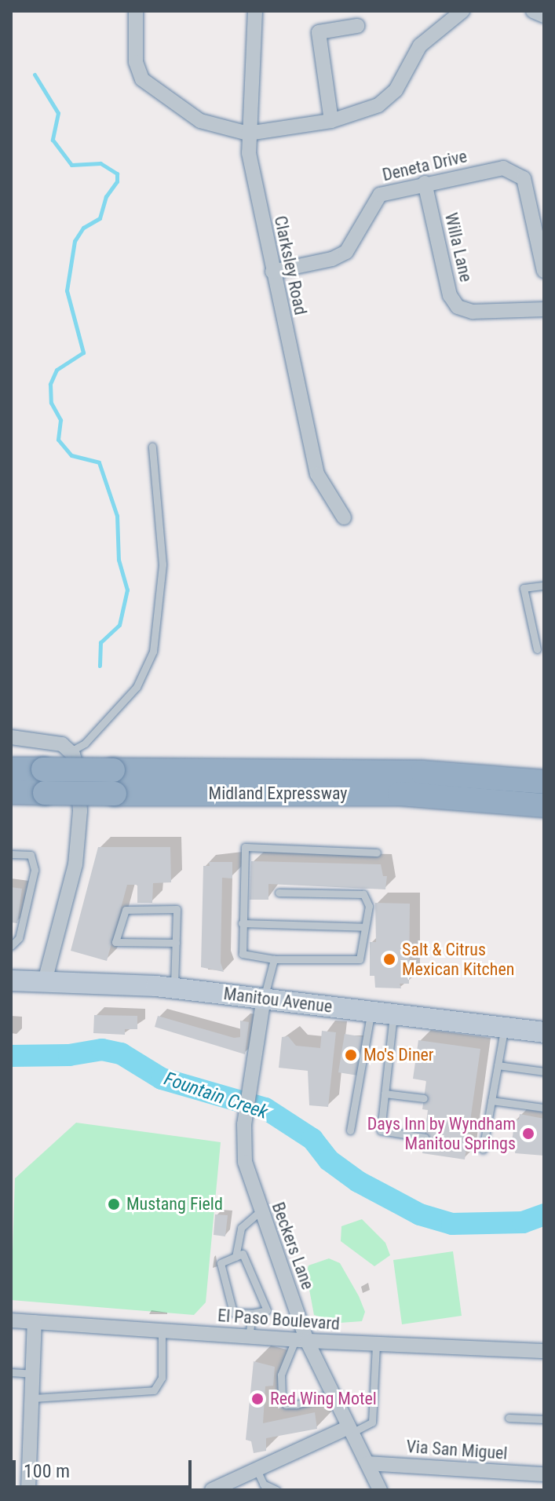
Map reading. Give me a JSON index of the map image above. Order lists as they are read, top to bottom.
{
  "streets": {
    "highway": ["Midland Expressway"],
    "main road": ["Manitou Avenue"],
    "street": [
      "Deneta Drive",
      "Willa Lane",
      "Clarksley Road",
      "Beckers Lane",
      "El Paso Boulevard",
      "Via San Miguel"
    ]
  },
  "crossings": [
    ["Deneta Drive", "Willa Lane"],
    ["Deneta Drive", "Clarksley Road"],
    ["Manitou Avenue", "Beckers Lane"],
    ["Beckers Lane", "El Paso Boulevard"],
    ["Beckers Lane", "Via San Miguel"]
  ],
  "water": ["Fountain Creek"],
  "places": [
    "Salt & Citrus Mexican Kitchen",
    "Mo's Diner",
    "Days Inn by Wyndham Manitou Springs",
    "Mustang Field",
    "Red Wing Motel"
  ],
  "scale_bar": "100 m"
}
